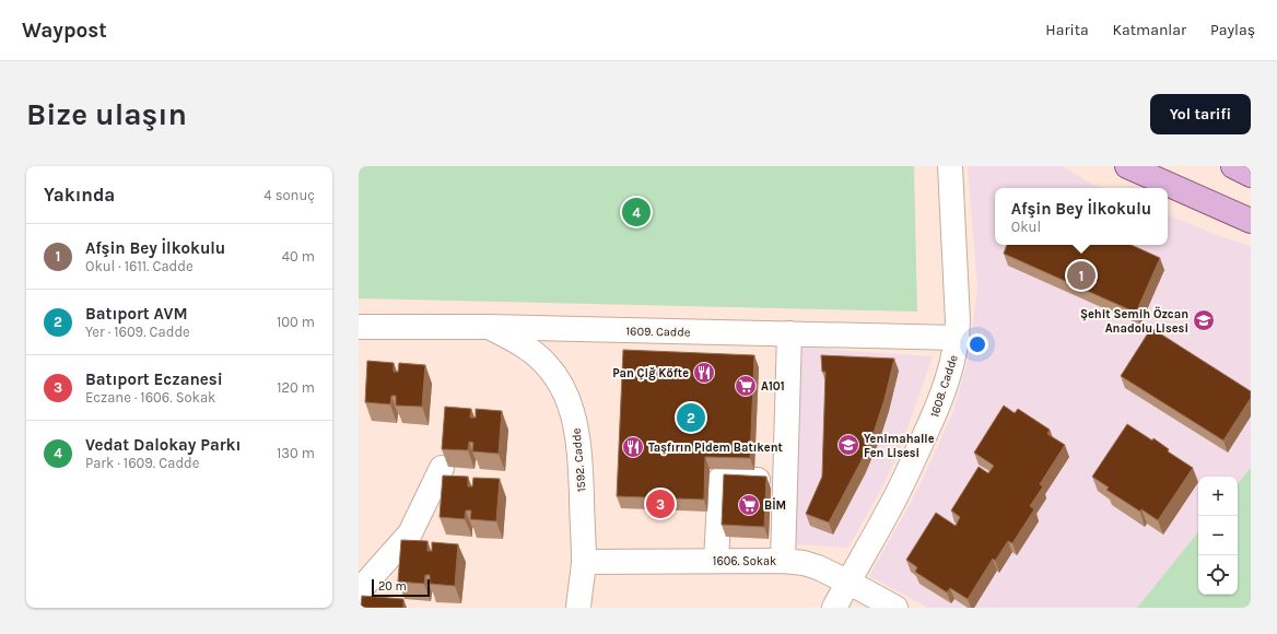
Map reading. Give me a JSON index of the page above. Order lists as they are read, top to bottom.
{
  "streets": {
    "street": [
      "1609. Cadde",
      "1608. Cadde",
      "1592. Cadde",
      "1606. Sokak"
    ]
  },
  "crossings": [
    ["1609. Cadde", "1608. Cadde"],
    ["1609. Cadde", "1592. Cadde"],
    ["1608. Cadde", "1606. Sokak"],
    ["1592. Cadde", "1606. Sokak"]
  ],
  "places": {
    "school or university": ["Şehit Semih Özcan Anadolu Lisesi", "Yenimahalle Fen Lisesi"],
    "restaurant": ["Pan Çiğ Köfte", "Taşfırın Pidem Batıkent"],
    "supermarket": ["A101", "BİM"]
  },
  "scale_bar": "20 m",
  "page": {
    "header": "Waypost",
    "nav": ["Harita", "Katmanlar", "Paylaş"],
    "buttons": "Yol tarifi",
    "title": "Bize ulaşın",
    "heading": ["Yakında", "4 sonuç"],
    "popup": ["Afşin Bey İlkokulu", "Okul"],
    "pins": [
      "4",
      "1",
      "2",
      "3"
    ],
    "list": [
      {
        "mark": "1",
        "name": "Afşin Bey İlkokulu",
        "note": "Okul · 1611. Cadde",
        "value": "40 m"
      },
      {
        "mark": "2",
        "name": "Batıport AVM",
        "note": "Yer · 1609. Cadde",
        "value": "100 m"
      },
      {
        "mark": "3",
        "name": "Batıport Eczanesi",
        "note": "Eczane · 1606. Sokak",
        "value": "120 m"
      },
      {
        "mark": "4",
        "name": "Vedat Dalokay Parkı",
        "note": "Park · 1609. Cadde",
        "value": "130 m"
      }
    ],
    "map_buttons": ["+", "−"],
    "scale": "20 m"
  }
}
